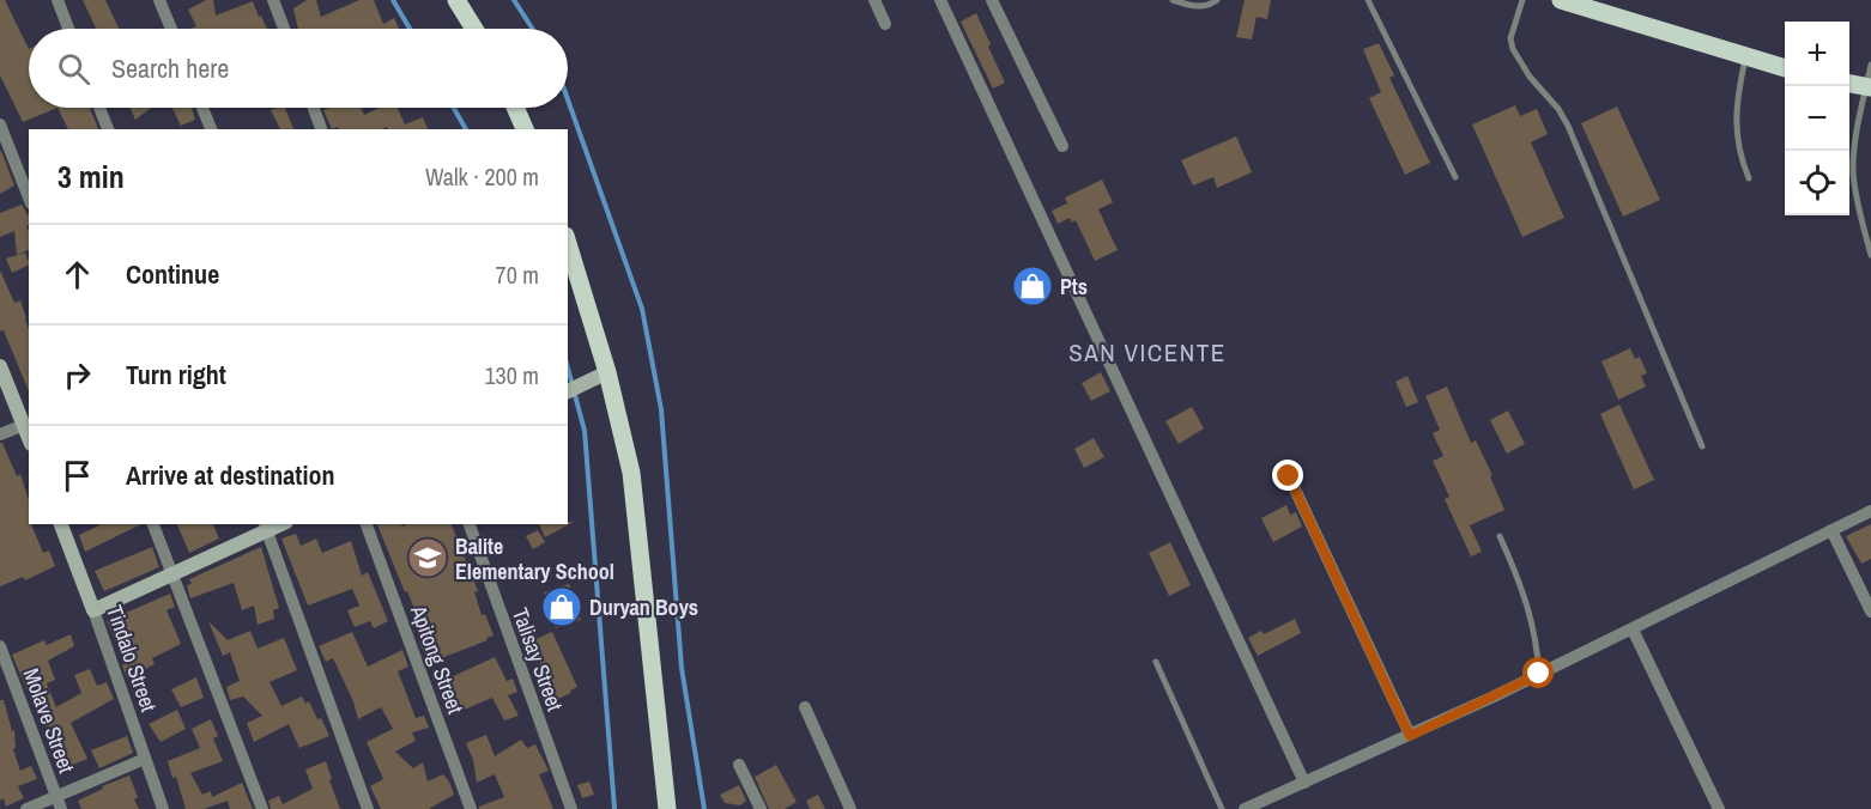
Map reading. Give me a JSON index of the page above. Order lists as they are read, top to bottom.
{
  "streets": {
    "street": [
      "Tindalo Street",
      "Apitong Street",
      "Talisay Street",
      "Molave Street"
    ]
  },
  "districts": ["SAN VICENTE"],
  "places": {
    "shop": ["Pts", "Duryan Boys"],
    "school or university": ["Balite Elementary School"]
  },
  "page": {
    "map_buttons": ["+", "−"],
    "search": "Search here",
    "heading": ["3 min", "Walk · 200 m"],
    "list": [
      ["Continue", "70 m"],
      ["Turn right", "130 m"],
      "Arrive at destination"
    ]
  }
}
